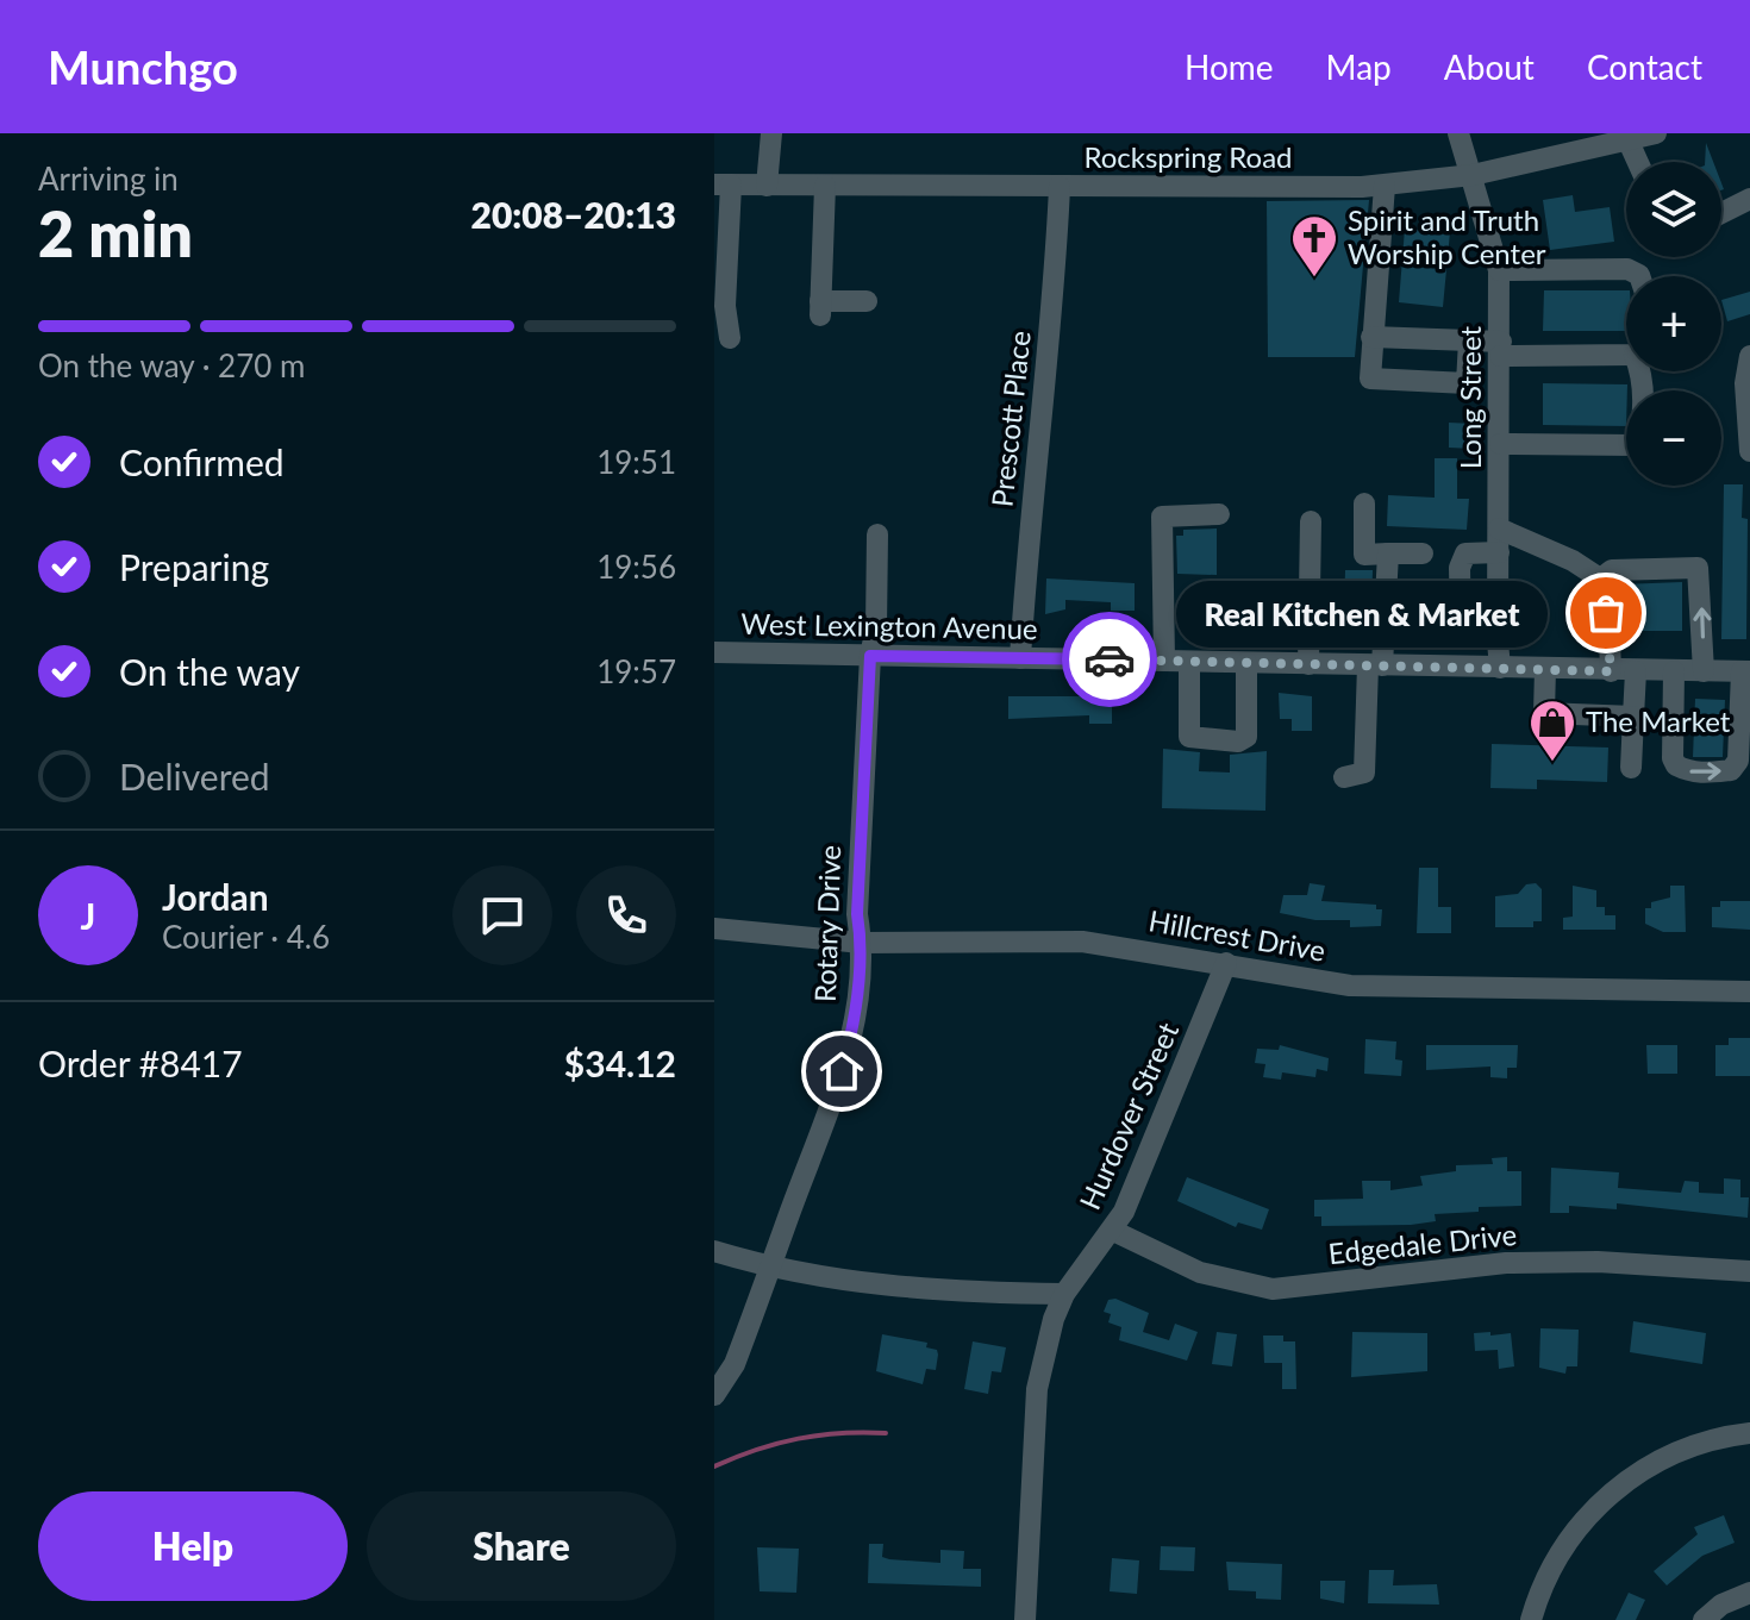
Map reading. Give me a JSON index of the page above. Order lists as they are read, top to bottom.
{
  "streets": {
    "street": [
      "Rockspring Road",
      "Long Street",
      "Prescott Place",
      "West Lexington Avenue",
      "Rotary Drive",
      "Hillcrest Drive",
      "Hurdover Street",
      "Edgedale Drive"
    ]
  },
  "crossings": [
    ["Rockspring Road", "Long Street"],
    ["Rockspring Road", "Prescott Place"],
    ["Long Street", "West Lexington Avenue"],
    ["Prescott Place", "West Lexington Avenue"],
    ["West Lexington Avenue", "Rotary Drive"],
    ["Rotary Drive", "Hillcrest Drive"],
    ["Hillcrest Drive", "Hurdover Street"],
    ["Hurdover Street", "Edgedale Drive"]
  ],
  "places": {
    "church": ["Spirit and Truth Worship Center"],
    "other": ["Real Kitchen & Market"],
    "shop": ["The Market"]
  },
  "page": {
    "header": "Munchgo",
    "nav": [
      "Home",
      "Map",
      "About",
      "Contact"
    ],
    "heading": ["2 min", "Arriving in", "20:08–20:13"],
    "panel": [
      "Jordan",
      "Courier · 4.6",
      "Order #8417",
      "$34.12"
    ],
    "map_buttons": ["+", "−"],
    "bar": "On the way · 270 m",
    "list": [
      ["Confirmed", "19:51"],
      ["Preparing", "19:56"],
      ["On the way", "19:57"],
      "Delivered"
    ],
    "bubble": "Real Kitchen & Market",
    "round": "J",
    "buttons": ["Help", "Share"]
  }
}
